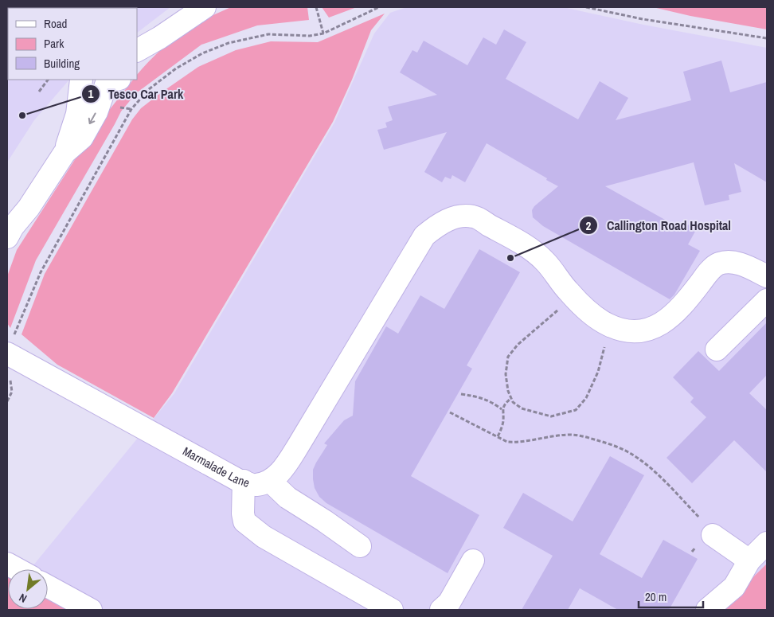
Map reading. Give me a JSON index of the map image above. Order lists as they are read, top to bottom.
{
  "streets": {
    "lane": ["Marmalade Lane"]
  },
  "places": ["Tesco Car Park", "Callington Road Hospital"],
  "legend": ["Road", "Park", "Building"],
  "scale_bar": "20 m",
  "north": "bottom left"
}
